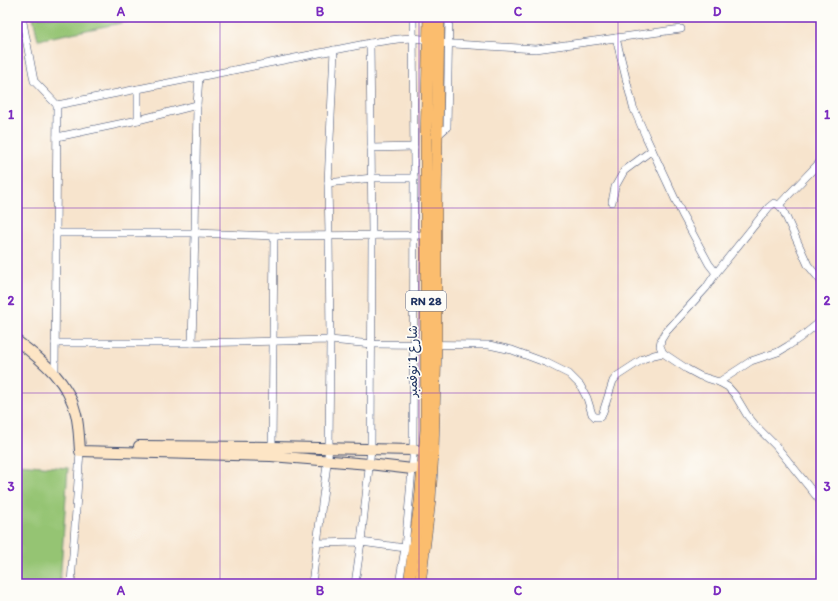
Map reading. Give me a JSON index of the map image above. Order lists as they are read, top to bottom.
{
  "streets": {
    "main road": ["RN 28", "شارع 1 نوفمبر"]
  },
  "grid": {
    "columns": [
      "A",
      "B",
      "C",
      "D"
    ],
    "rows": ["1", "2", "3"]
  }
}
